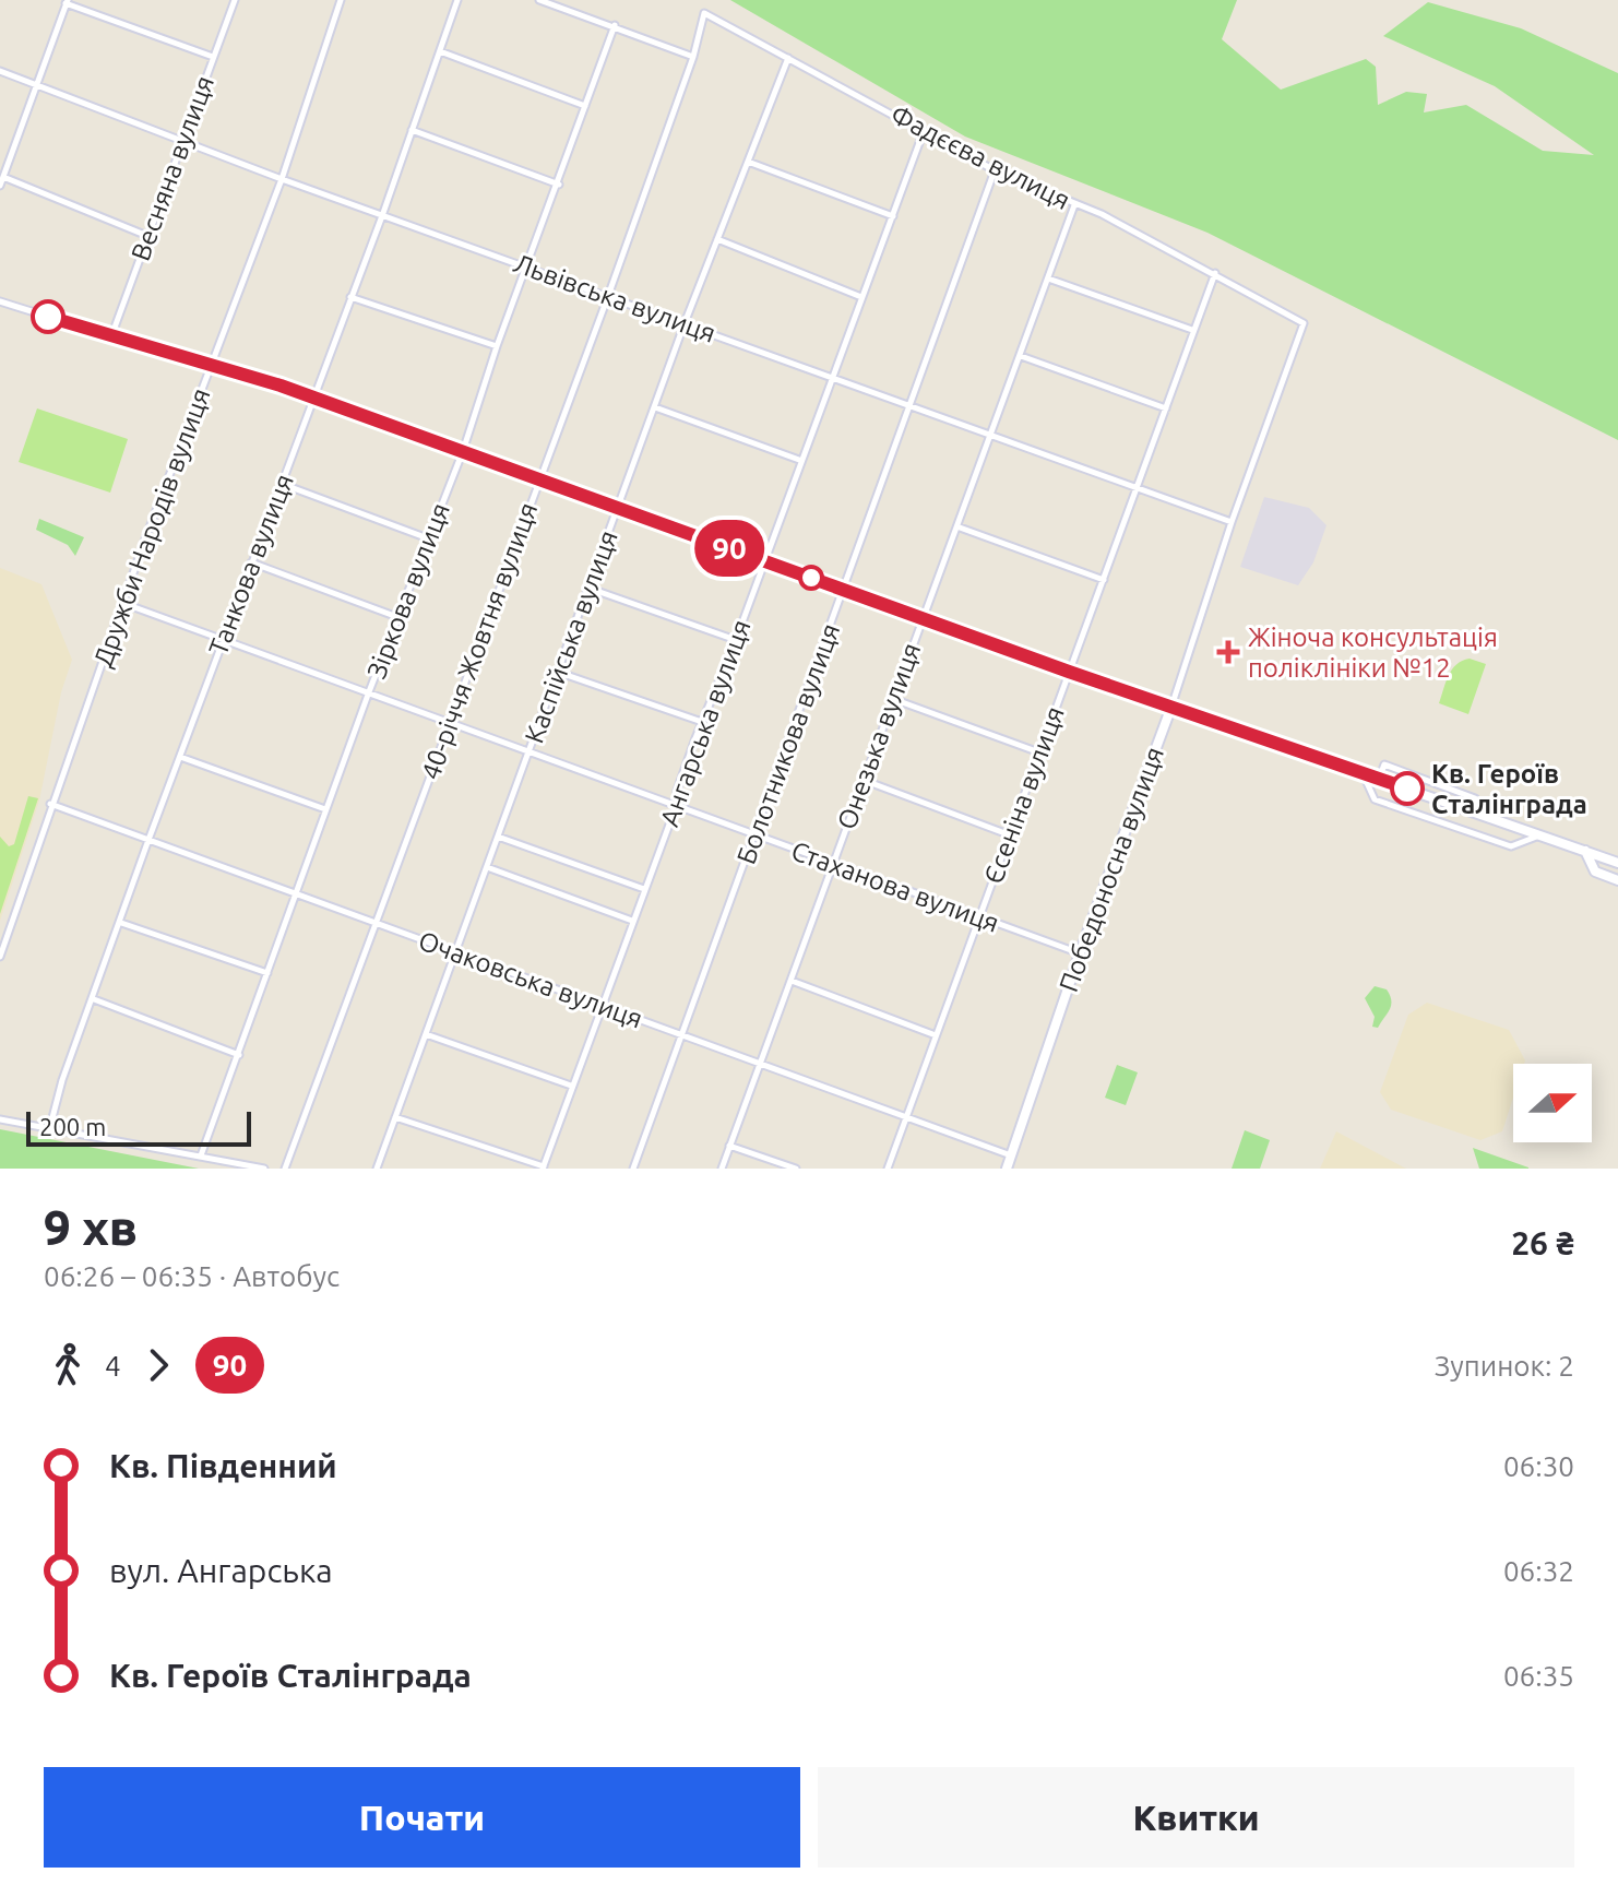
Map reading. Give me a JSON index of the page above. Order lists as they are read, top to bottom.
{
  "streets": {
    "street": [
      "Фадєєва вулиця",
      "Весняна вулиця",
      "Львівська вулиця",
      "Дружби Народів вулиця",
      "Танкова вулиця",
      "Зіркова вулиця",
      "Каспійська вулиця",
      "40-річчя Жовтня вулиця",
      "Ангарська вулиця",
      "Онезька вулиця",
      "Болотникова вулиця",
      "Єсеніна вулиця",
      "Победоносна вулиця",
      "Стаханова вулиця",
      "Очаковська вулиця"
    ]
  },
  "crossings": [
    ["Фадєєва вулиця", "Каспійська вулиця"],
    ["Фадєєва вулиця", "40-річчя Жовтня вулиця"],
    ["Фадєєва вулиця", "Ангарська вулиця"],
    ["Фадєєва вулиця", "Онезька вулиця"],
    ["Фадєєва вулиця", "Болотникова вулиця"],
    ["Фадєєва вулиця", "Єсеніна вулиця"],
    ["Фадєєва вулиця", "Победоносна вулиця"],
    ["Весняна вулиця", "Львівська вулиця"],
    ["Львівська вулиця", "Дружби Народів вулиця"],
    ["Львівська вулиця", "Танкова вулиця"],
    ["Львівська вулиця", "Зіркова вулиця"],
    ["Львівська вулиця", "Каспійська вулиця"],
    ["Львівська вулиця", "40-річчя Жовтня вулиця"],
    ["Львівська вулиця", "Ангарська вулиця"],
    ["Львівська вулиця", "Онезька вулиця"],
    ["Львівська вулиця", "Болотникова вулиця"],
    ["Львівська вулиця", "Єсеніна вулиця"],
    ["Львівська вулиця", "Победоносна вулиця"],
    ["Дружби Народів вулиця", "Стаханова вулиця"],
    ["Дружби Народів вулиця", "Очаковська вулиця"],
    ["Танкова вулиця", "Стаханова вулиця"],
    ["Танкова вулиця", "Очаковська вулиця"],
    ["Зіркова вулиця", "Стаханова вулиця"],
    ["Зіркова вулиця", "Очаковська вулиця"],
    ["Каспійська вулиця", "Стаханова вулиця"],
    ["Каспійська вулиця", "Очаковська вулиця"],
    ["40-річчя Жовтня вулиця", "Стаханова вулиця"],
    ["40-річчя Жовтня вулиця", "Очаковська вулиця"],
    ["Ангарська вулиця", "Стаханова вулиця"],
    ["Ангарська вулиця", "Очаковська вулиця"],
    ["Онезька вулиця", "Стаханова вулиця"],
    ["Онезька вулиця", "Очаковська вулиця"],
    ["Болотникова вулиця", "Стаханова вулиця"],
    ["Болотникова вулиця", "Очаковська вулиця"],
    ["Єсеніна вулиця", "Стаханова вулиця"],
    ["Єсеніна вулиця", "Очаковська вулиця"],
    ["Победоносна вулиця", "Стаханова вулиця"],
    ["Победоносна вулиця", "Очаковська вулиця"]
  ],
  "places": {
    "health": ["Жіноча консультація поліклініки №12"],
    "other": ["Кв. Героїв Сталінграда"]
  },
  "lines": ["bus line 90"],
  "scale_bar": "200 m",
  "north": "right",
  "page": {
    "on_map": "90",
    "scale": "200 m",
    "heading": ["9 хв", "06:26 – 06:35 · Автобус", "26 ₴"],
    "legs": ["4", "90", "Зупинок: 2"],
    "list": [
      {
        "name": "Кв. Південний",
        "value": "06:30"
      },
      {
        "name": "вул. Ангарська",
        "value": "06:32"
      },
      {
        "name": "Кв. Героїв Сталінграда",
        "value": "06:35"
      }
    ],
    "buttons": ["Почати", "Квитки"]
  }
}
